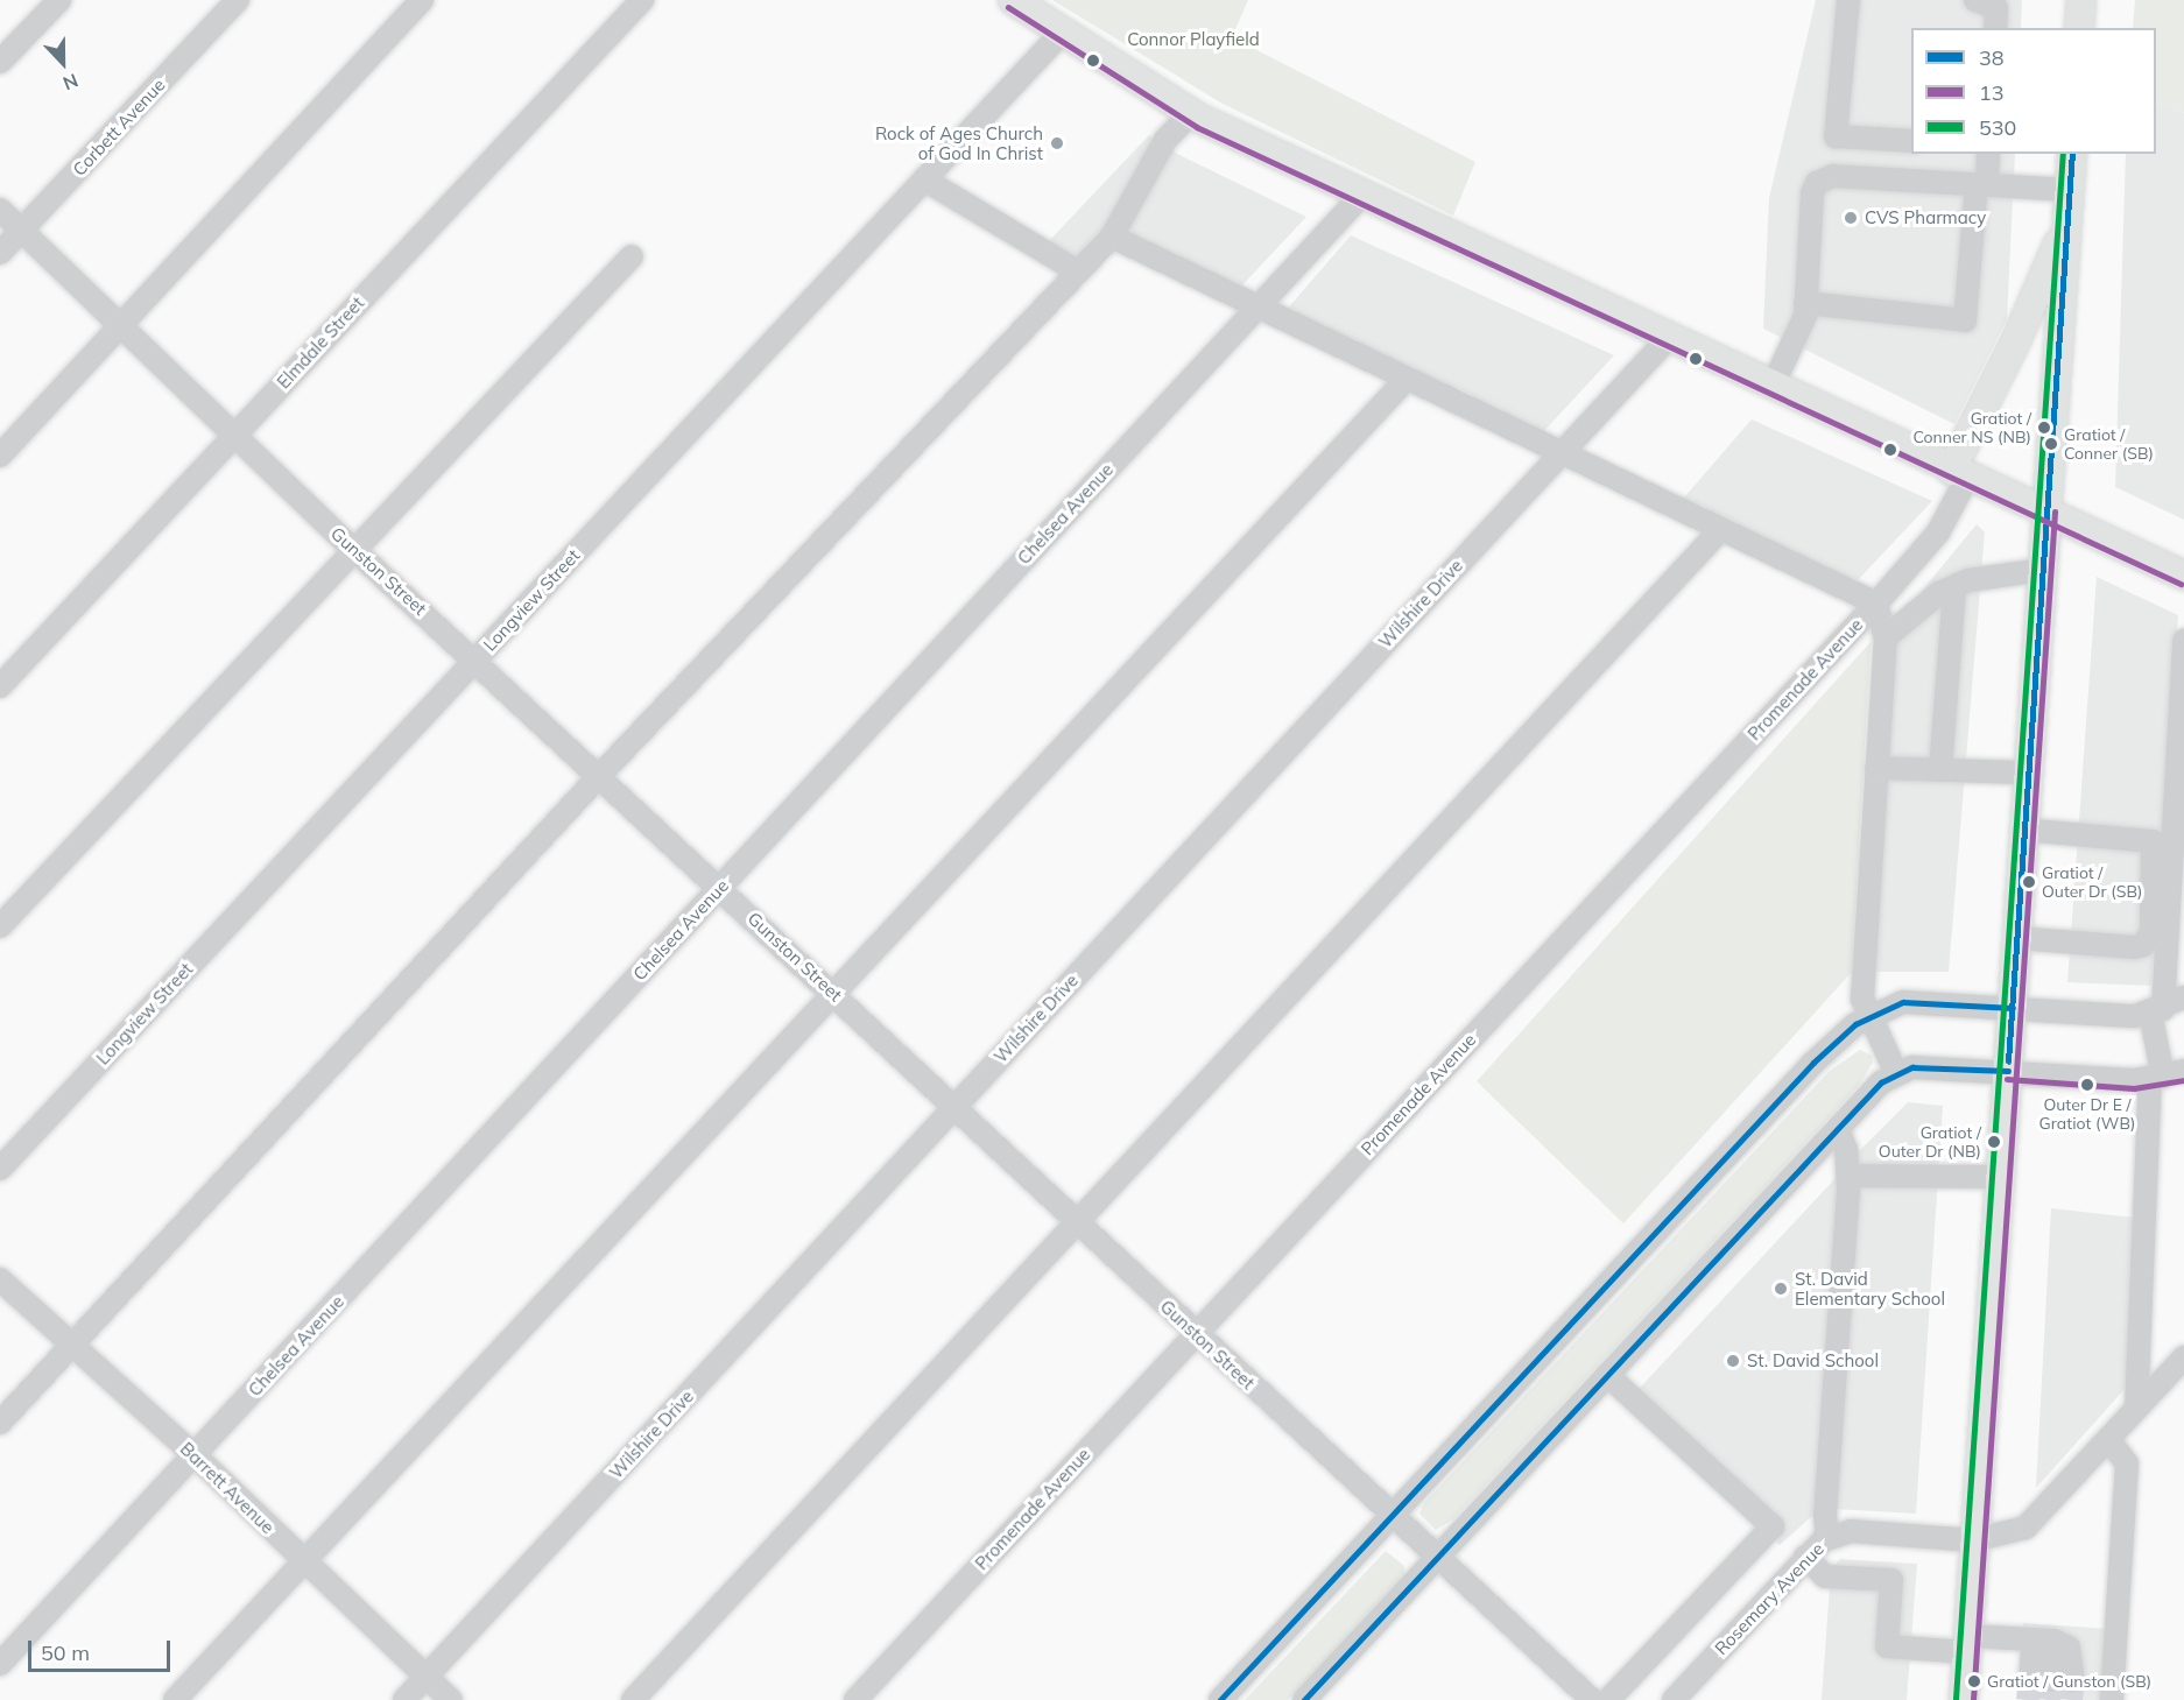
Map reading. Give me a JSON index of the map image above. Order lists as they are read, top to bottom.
{
  "streets": {
    "street": [
      "Corbett Avenue",
      "Elmdale Street",
      "Chelsea Avenue",
      "Gunston Street",
      "Longview Street",
      "Wilshire Drive",
      "Promenade Avenue",
      "Barrett Avenue",
      "Rosemary Avenue"
    ]
  },
  "crossings": [
    ["Corbett Avenue", "Gunston Street"],
    ["Elmdale Street", "Gunston Street"],
    ["Chelsea Avenue", "Gunston Street"],
    ["Chelsea Avenue", "Barrett Avenue"],
    ["Gunston Street", "Longview Street"],
    ["Gunston Street", "Wilshire Drive"],
    ["Gunston Street", "Promenade Avenue"],
    ["Wilshire Drive", "Barrett Avenue"]
  ],
  "parks": ["Connor Playfield"],
  "places": [
    "Rock of Ages Church of God In Christ",
    "CVS Pharmacy",
    "Gratiot / Conner NS (NB)",
    "Gratiot / Conner (SB)",
    "Gratiot / Outer Dr (SB)",
    "Outer Dr E / Gratiot (WB)",
    "Gratiot / Outer Dr (NB)",
    "St. David Elementary School",
    "St. David School",
    "Gratiot / Gunston (SB)"
  ],
  "lines": ["transit line 13", "transit line 38", "transit line 530"],
  "legend": ["38", "13", "530"],
  "scale_bar": "50 m",
  "north": "bottom"
}
